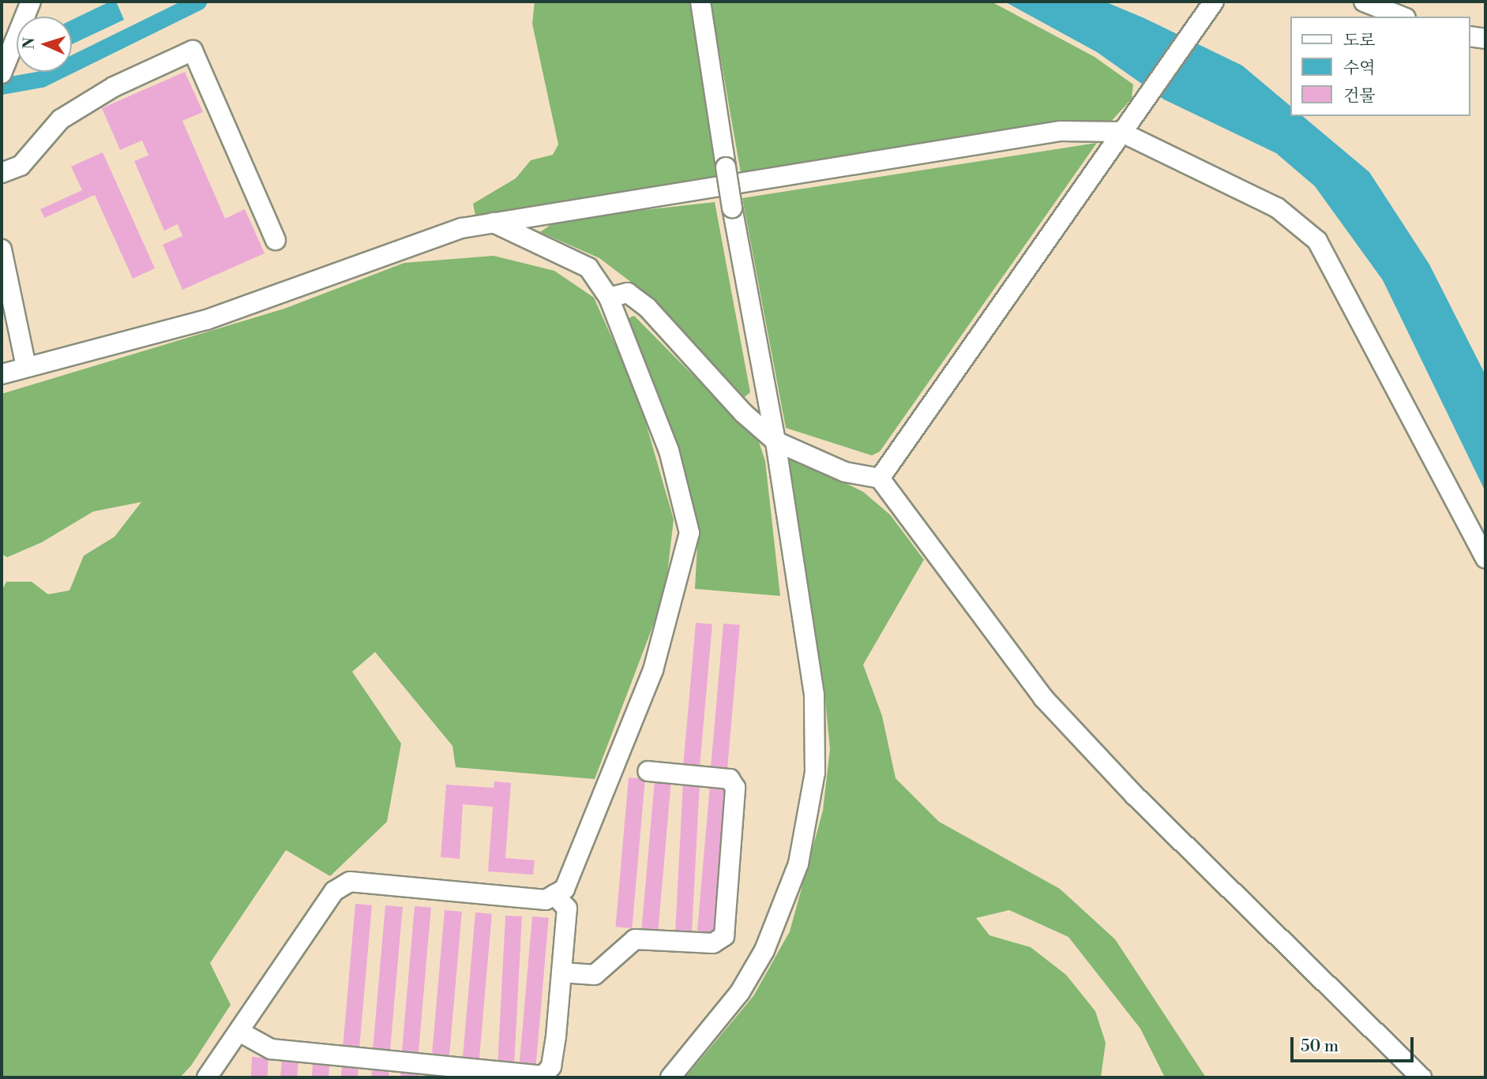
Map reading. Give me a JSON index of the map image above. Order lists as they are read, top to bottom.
{
  "legend": ["도로", "수역", "건물"],
  "scale_bar": "50 m",
  "north": "left"
}
